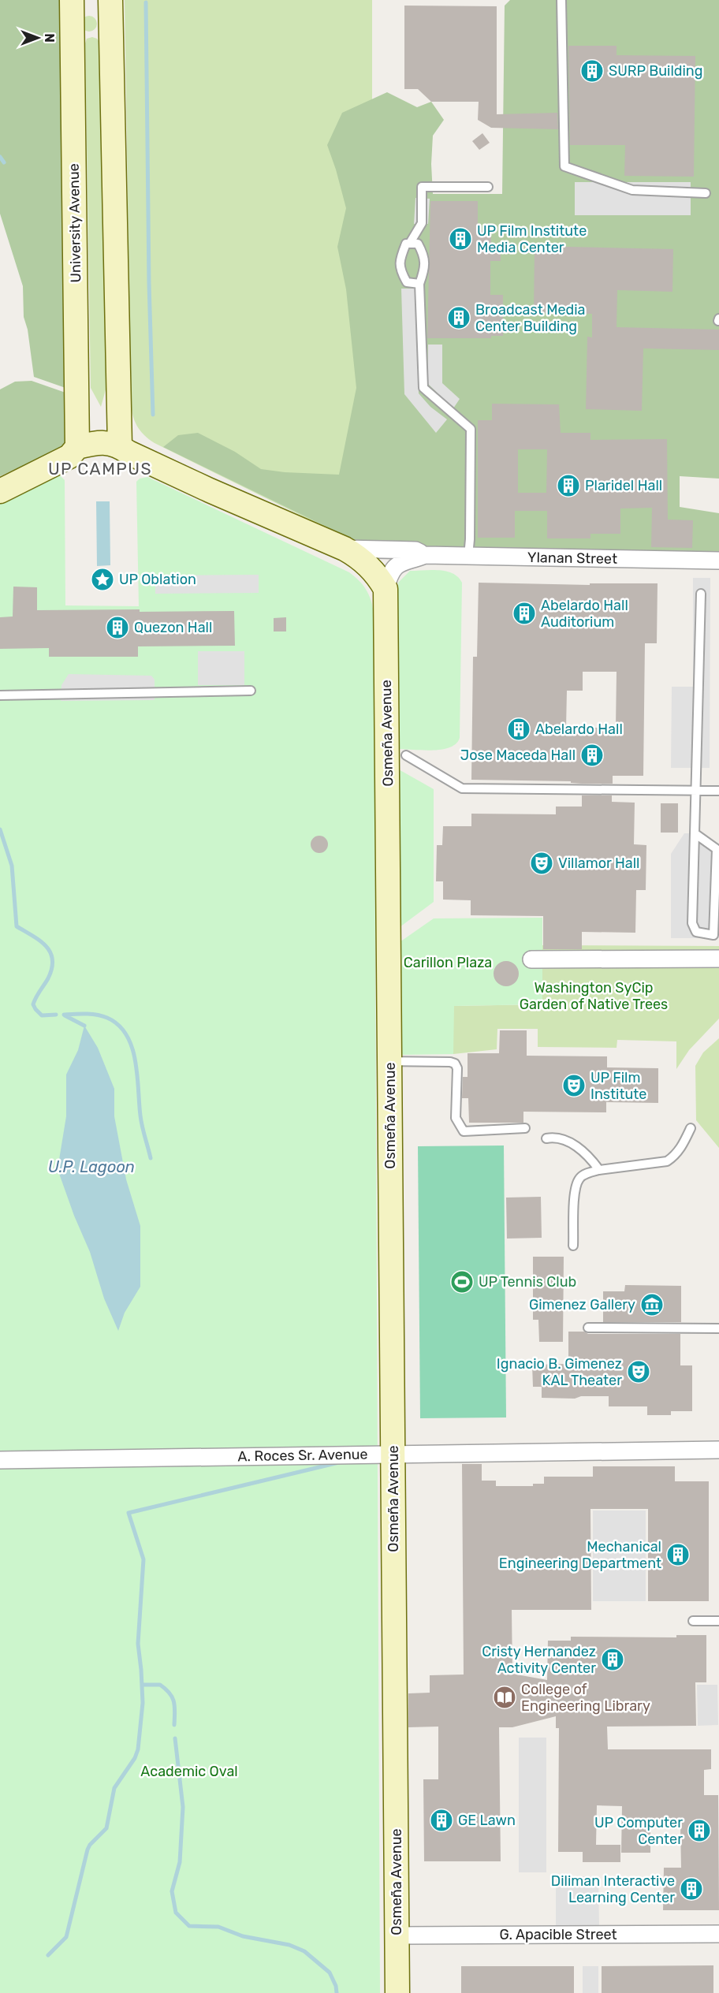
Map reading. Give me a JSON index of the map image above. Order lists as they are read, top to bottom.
{
  "streets": {
    "street": [
      "University Avenue",
      "Ylanan Street",
      "Osmeña Avenue",
      "A. Roces Sr. Avenue",
      "G. Apacible Street"
    ]
  },
  "crossings": [
    ["Ylanan Street", "Osmeña Avenue"],
    ["Osmeña Avenue", "A. Roces Sr. Avenue"],
    ["Osmeña Avenue", "G. Apacible Street"]
  ],
  "districts": ["UP CAMPUS"],
  "water": ["U.P. Lagoon"],
  "parks": ["Carillon Plaza", "Washington SyCip Garden of Native Trees", "Academic Oval"],
  "places": {
    "building": [
      "SURP Building",
      "UP Film Institute Media Center",
      "Broadcast Media Center Building",
      "Plaridel Hall",
      "Abelardo Hall Auditorium",
      "Quezon Hall",
      "Abelardo Hall",
      "Jose Maceda Hall",
      "Mechanical Engineering Department",
      "Cristy Hernandez Activity Center",
      "GE Lawn",
      "UP Computer Center",
      "Diliman Interactive Learning Center"
    ],
    "place": ["UP Oblation"],
    "theatre": ["Villamor Hall", "UP Film Institute", "Ignacio B. Gimenez KAL Theater"],
    "sports": ["UP Tennis Club"],
    "museum": ["Gimenez Gallery"],
    "library": ["College of Engineering Library"]
  },
  "north": "right"
}
